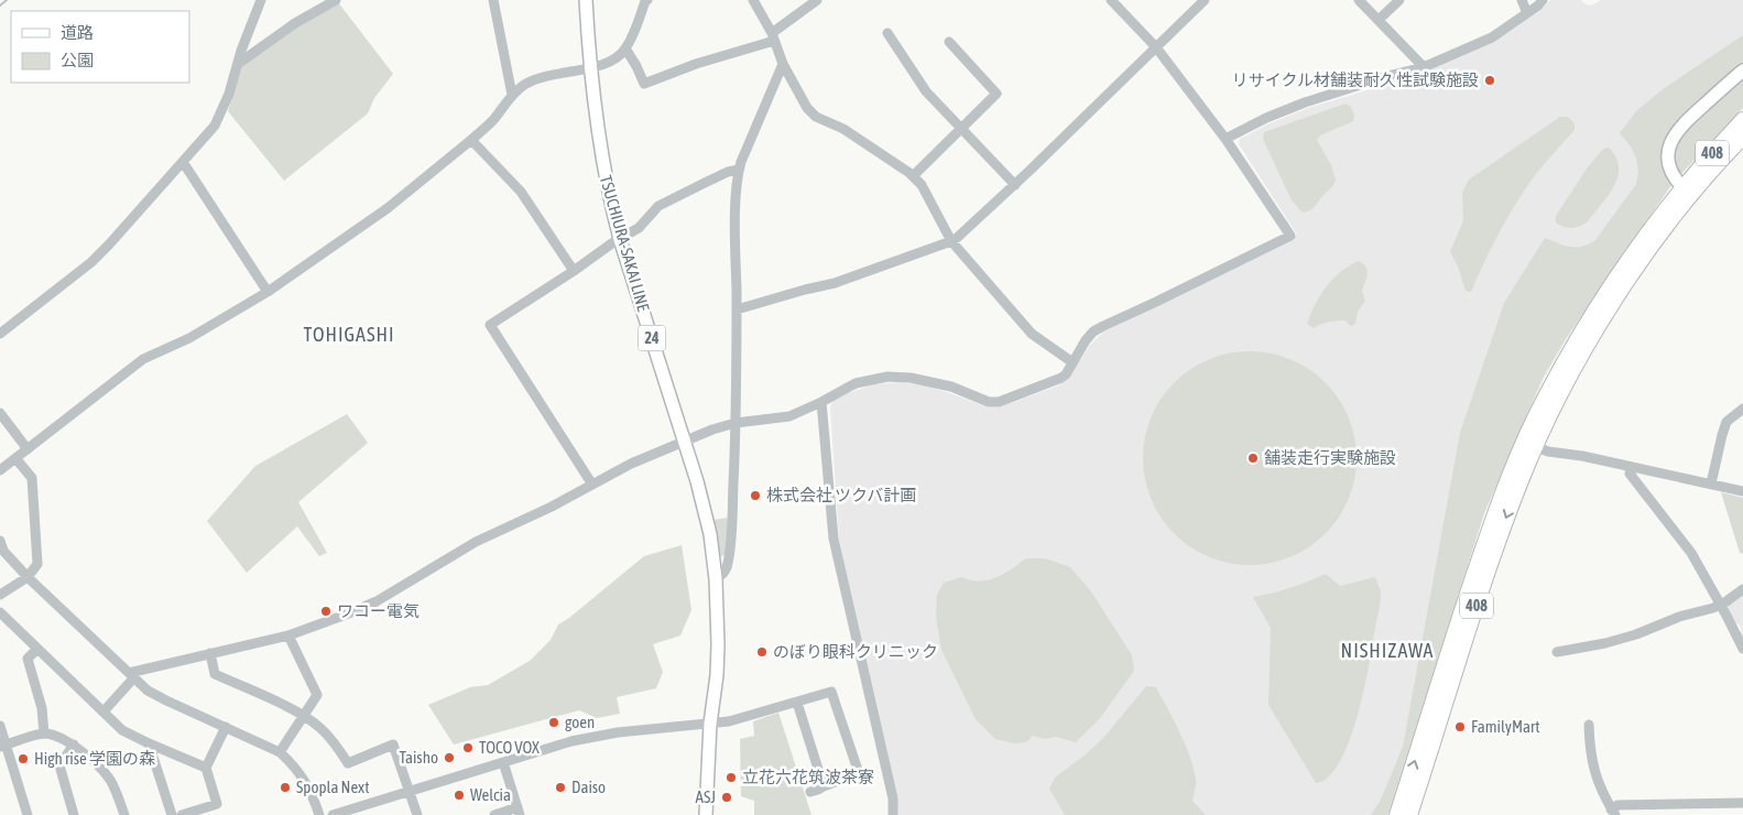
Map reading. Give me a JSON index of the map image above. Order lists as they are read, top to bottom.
{
  "streets": {
    "highway": ["408"],
    "main road": ["TSUCHIURA-SAKAI LINE", "24"]
  },
  "crossings": [
    ["TSUCHIURA-SAKAI LINE", "24"]
  ],
  "districts": ["TOHIGASHI", "NISHIZAWA"],
  "places": [
    "リサイクル材舗装耐久性試験施設",
    "舗装走行実験施設",
    "株式会社 ツクバ計画",
    "ワコー電気",
    "のぼり眼科クリニック",
    "goen",
    "FamilyMart",
    "TOCO VOX",
    "Taisho",
    "High rise 学園の森",
    "立花六花筑波茶寮",
    "Spopla Next",
    "Daiso",
    "Welcia",
    "ASJ"
  ],
  "legend": ["道路", "公園"]
}
